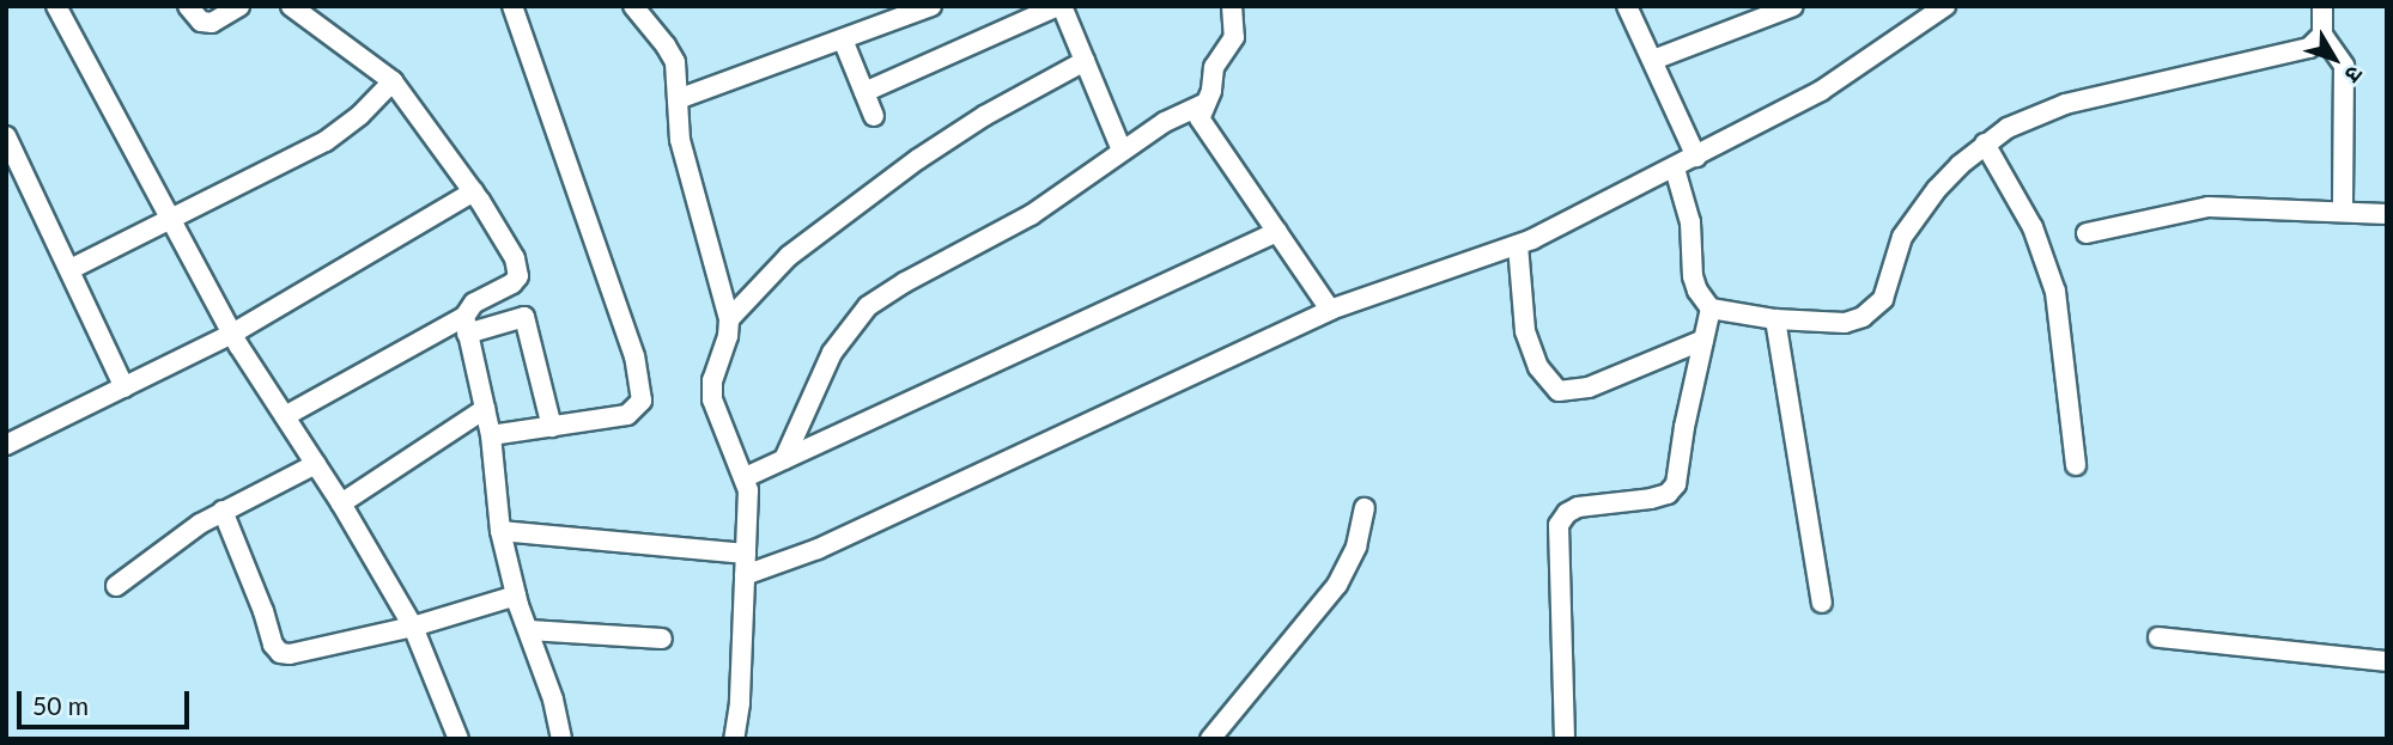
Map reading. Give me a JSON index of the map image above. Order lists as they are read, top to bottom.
{
  "scale_bar": "50 m",
  "north": "bottom right"
}
